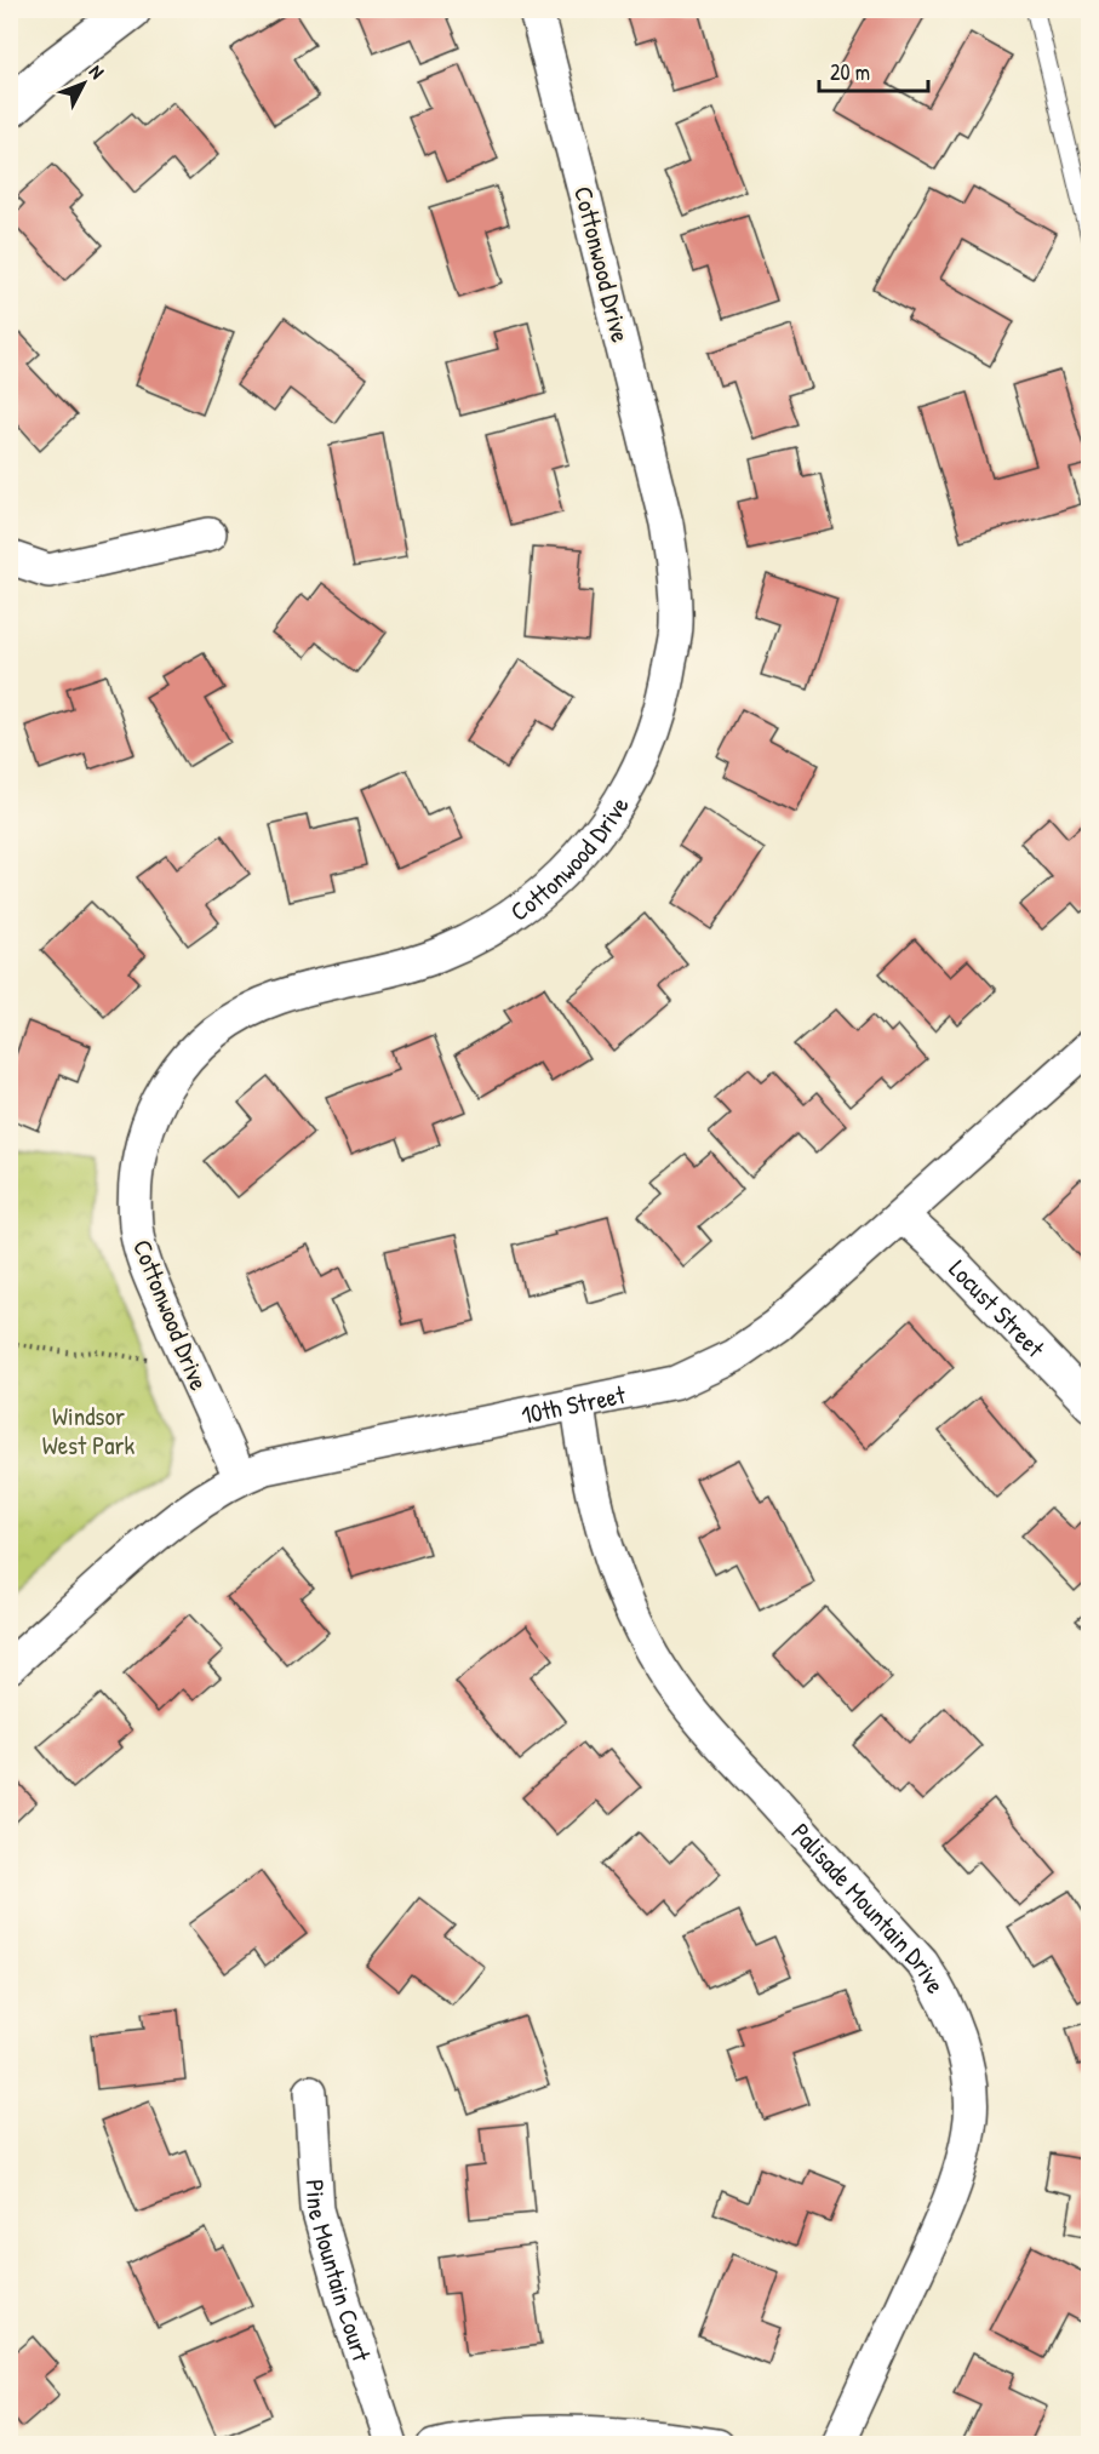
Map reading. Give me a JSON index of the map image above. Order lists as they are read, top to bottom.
{
  "streets": {
    "street": [
      "Cottonwood Drive",
      "Locust Street",
      "10th Street",
      "Palisade Mountain Drive",
      "Pine Mountain Court"
    ]
  },
  "crossings": [
    ["Cottonwood Drive", "10th Street"],
    ["Locust Street", "10th Street"],
    ["10th Street", "Palisade Mountain Drive"]
  ],
  "parks": ["Windsor West Park"],
  "scale_bar": "20 m",
  "north": "top right"
}
